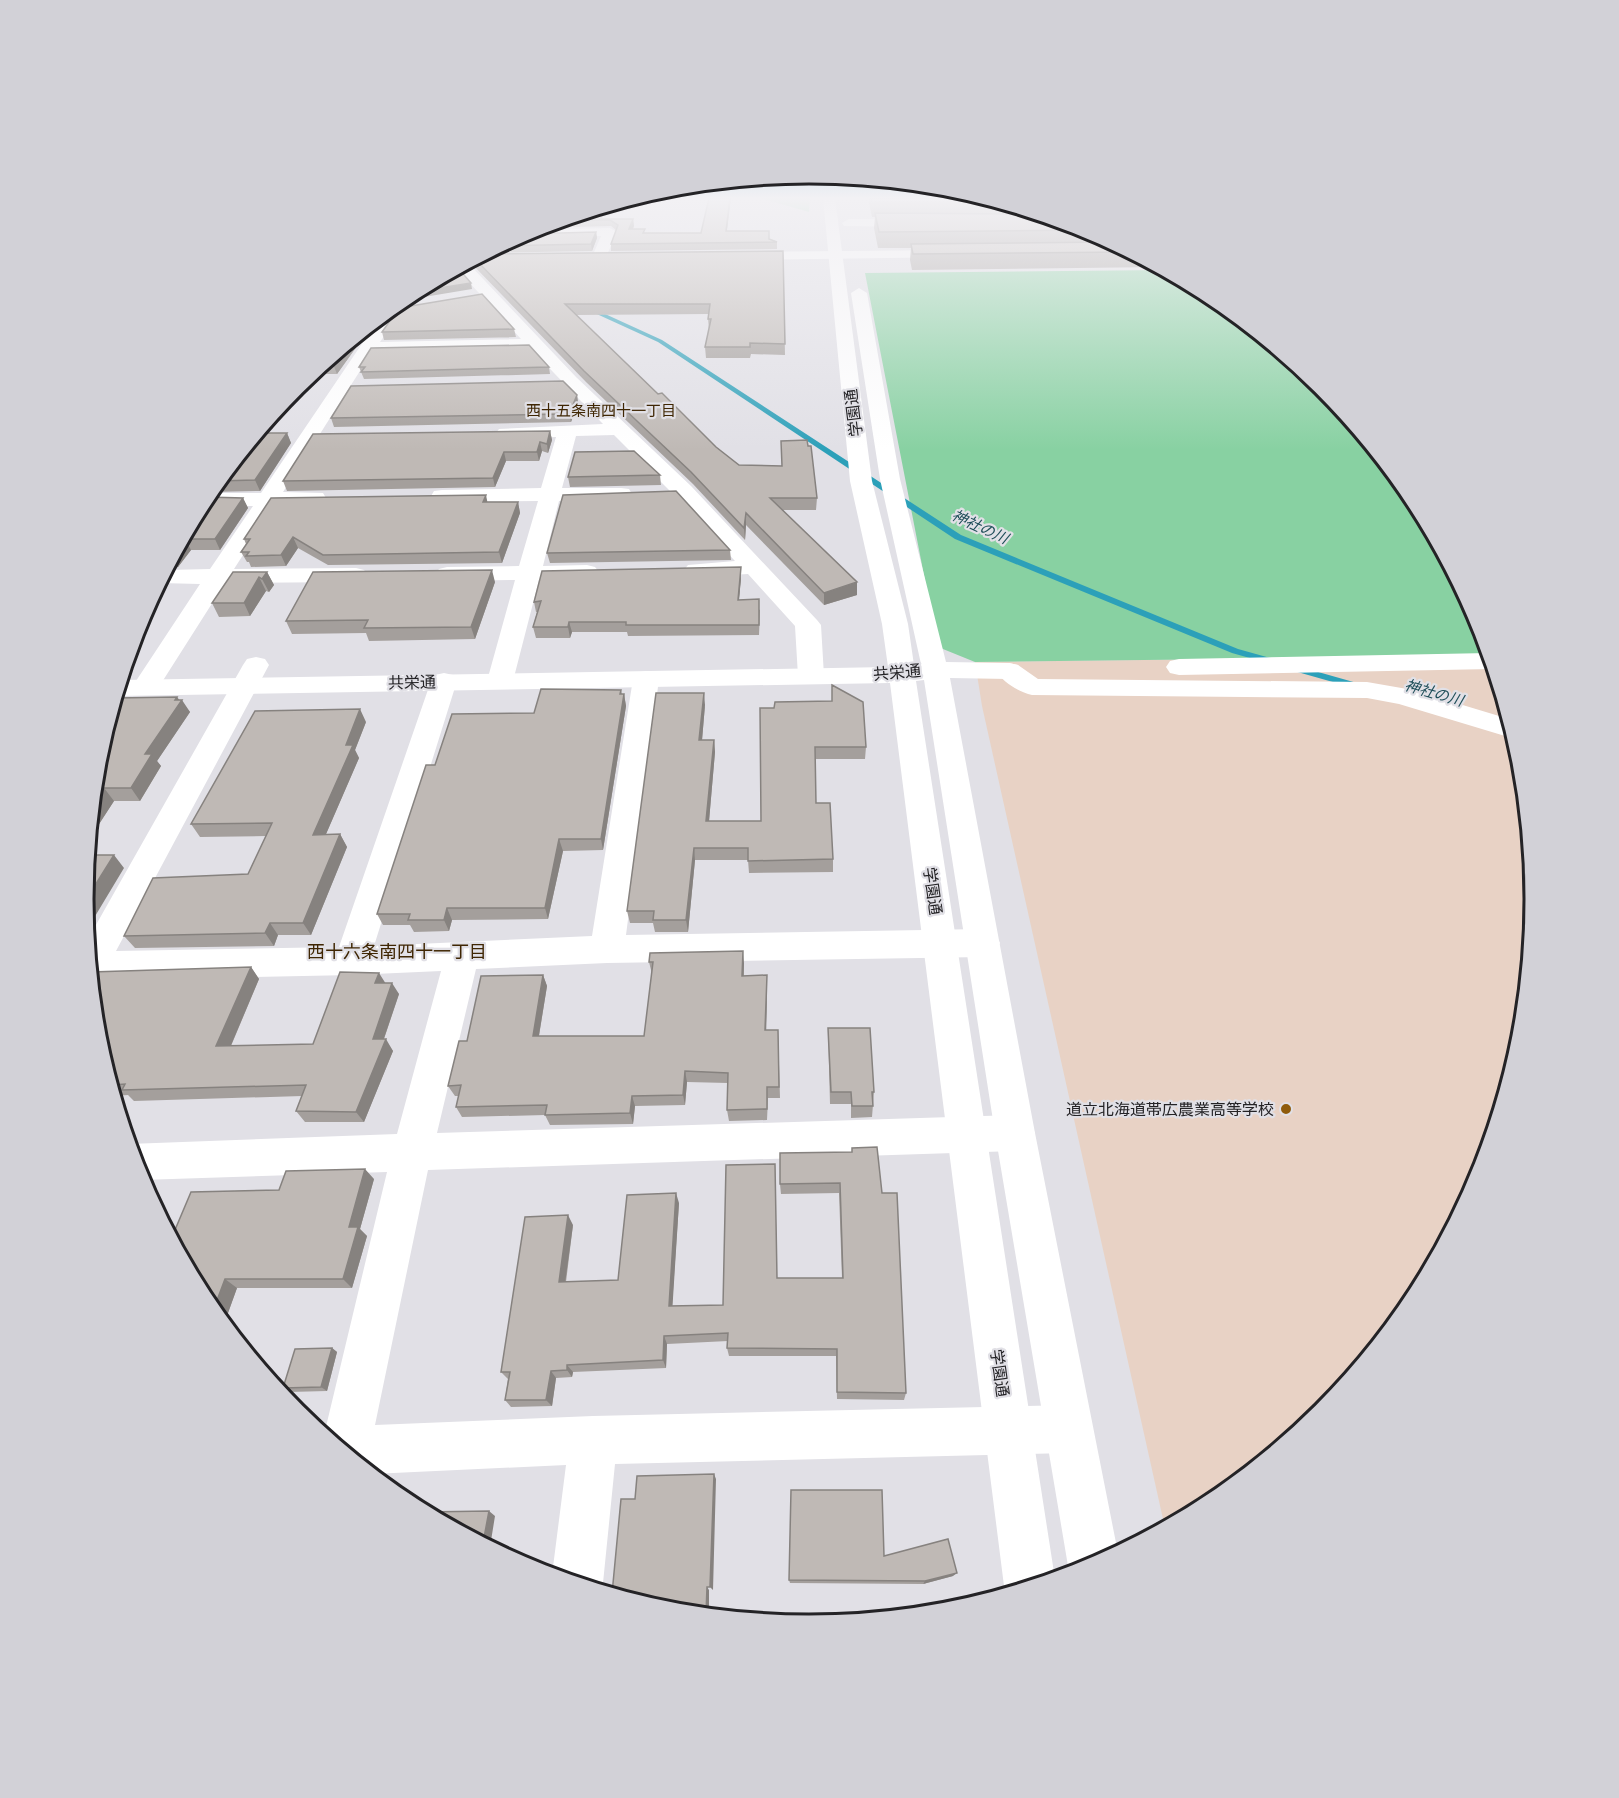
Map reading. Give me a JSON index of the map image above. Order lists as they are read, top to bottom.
{
  "streets": {
    "street": ["学園通", "共栄通"]
  },
  "crossings": [
    ["学園通", "共栄通"]
  ],
  "districts": ["西十五条南四十一丁目", "西十六条南四十一丁目"],
  "water": ["神社の川"],
  "places": ["道立北海道帯広農業高等学校"]
}
